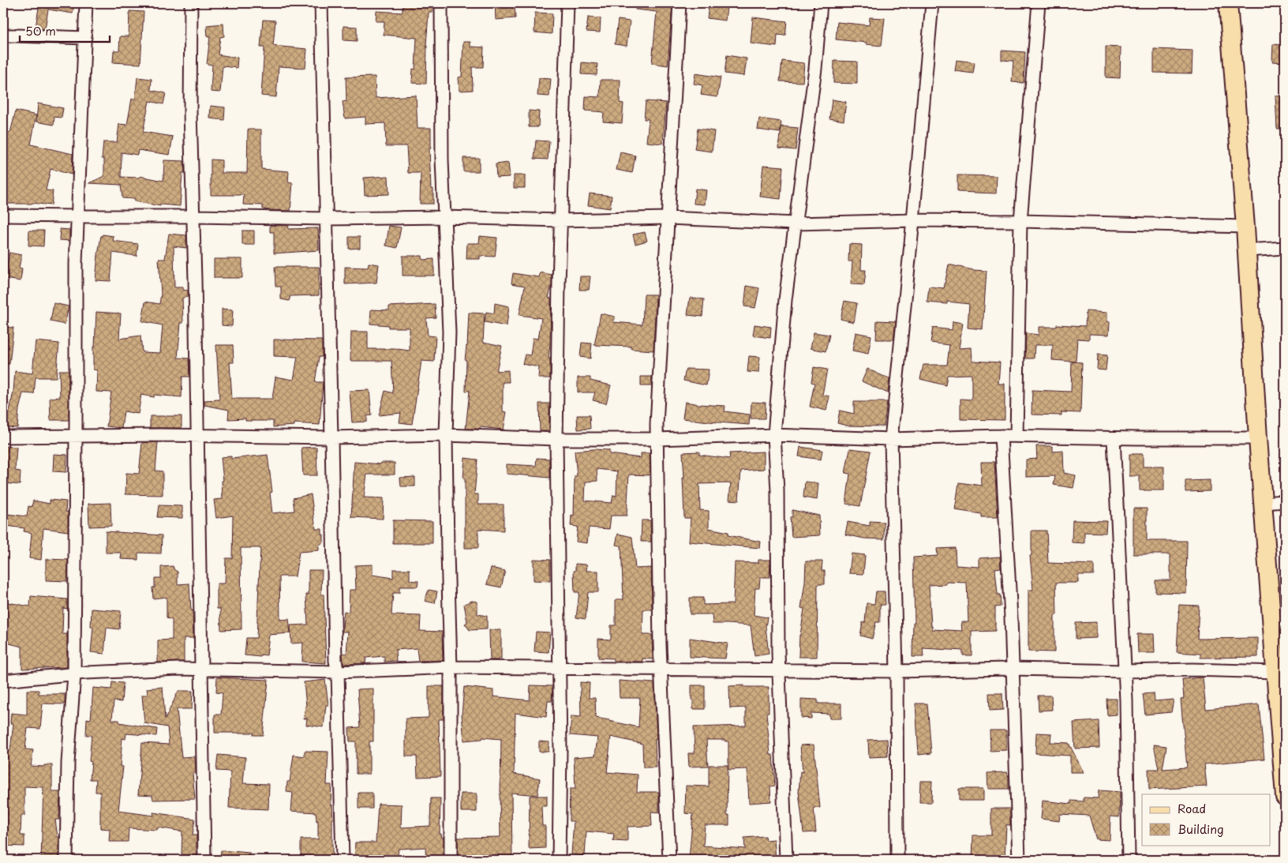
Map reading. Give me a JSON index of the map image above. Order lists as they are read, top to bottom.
{
  "legend": ["Road", "Building"],
  "scale_bar": "50 m"
}
